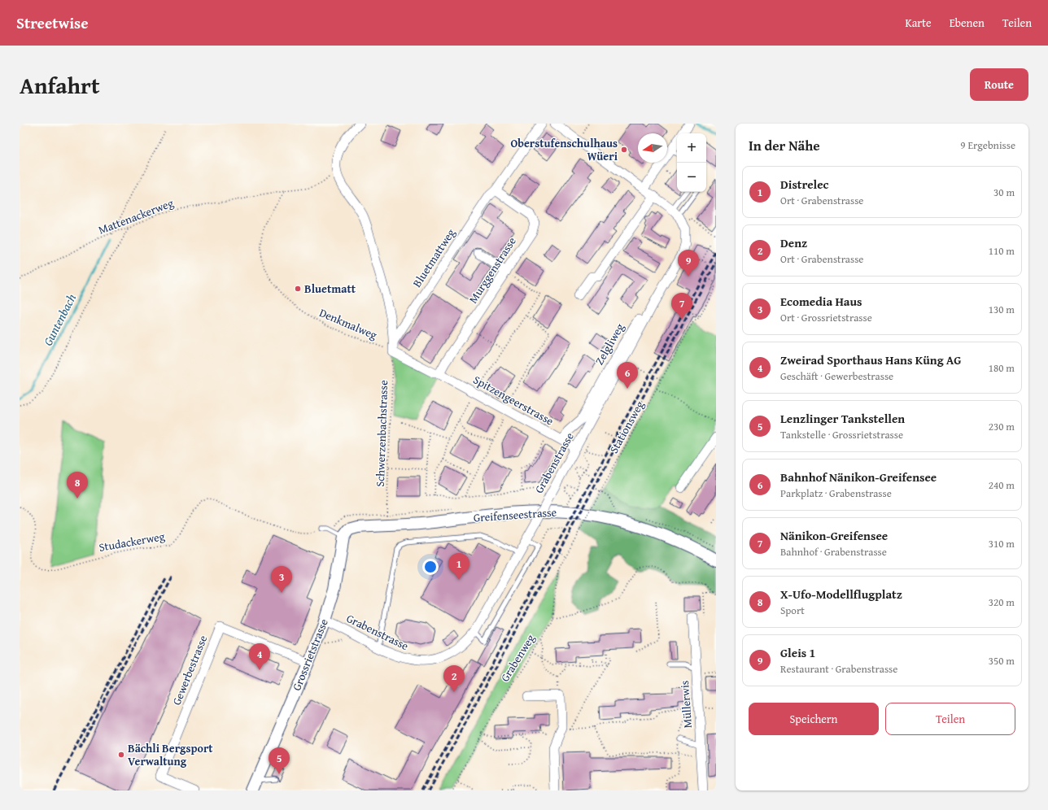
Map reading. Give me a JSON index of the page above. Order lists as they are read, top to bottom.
{
  "streets": {
    "street": [
      "Bluetmattweg",
      "Murggenstrasse",
      "Zelgliweg",
      "Spitzengeerstrasse",
      "Grabenstrasse",
      "Greifenseestrasse",
      "Grossrietstrasse",
      "Gewerbestrasse",
      "Müllerwis"
    ],
    "path": [
      "Mattenackerweg",
      "Denkmalweg",
      "Stationsweg",
      "Schwerzenbachstrasse",
      "Studackerweg",
      "Grabenweg"
    ]
  },
  "crossings": [
    ["Mattenackerweg", "Denkmalweg"],
    ["Bluetmattweg", "Murggenstrasse"],
    ["Murggenstrasse", "Spitzengeerstrasse"],
    ["Denkmalweg", "Spitzengeerstrasse"],
    ["Denkmalweg", "Schwerzenbachstrasse"],
    ["Zelgliweg", "Spitzengeerstrasse"],
    ["Zelgliweg", "Grabenstrasse"],
    ["Spitzengeerstrasse", "Schwerzenbachstrasse"],
    ["Spitzengeerstrasse", "Grabenstrasse"],
    ["Stationsweg", "Grabenweg"],
    ["Grabenstrasse", "Grossrietstrasse"],
    ["Greifenseestrasse", "Grossrietstrasse"],
    ["Grossrietstrasse", "Gewerbestrasse"]
  ],
  "water": ["Guntenbach"],
  "places": ["Oberstufenschulhaus Wüeri", "Bluetmatt", "Bächli Bergsport Verwaltung"],
  "north": "left",
  "page": {
    "header": "Streetwise",
    "nav": ["Karte", "Ebenen", "Teilen"],
    "title": "Anfahrt",
    "buttons": [
      "Route",
      ["Speichern", "Teilen"]
    ],
    "heading": ["In der Nähe", "9 Ergebnisse"],
    "map_buttons": ["+", "−"],
    "list": [
      {
        "mark": "1",
        "name": "Distrelec",
        "note": "Ort · Grabenstrasse",
        "value": "30 m"
      },
      {
        "mark": "2",
        "name": "Denz",
        "note": "Ort · Grabenstrasse",
        "value": "110 m"
      },
      {
        "mark": "3",
        "name": "Ecomedia Haus",
        "note": "Ort · Grossrietstrasse",
        "value": "130 m"
      },
      {
        "mark": "4",
        "name": "Zweirad Sporthaus Hans Küng AG",
        "note": "Geschäft · Gewerbestrasse",
        "value": "180 m"
      },
      {
        "mark": "5",
        "name": "Lenzlinger Tankstellen",
        "note": "Tankstelle · Grossrietstrasse",
        "value": "230 m"
      },
      {
        "mark": "6",
        "name": "Bahnhof Nänikon-Greifensee",
        "note": "Parkplatz · Grabenstrasse",
        "value": "240 m"
      },
      {
        "mark": "7",
        "name": "Nänikon-Greifensee",
        "note": "Bahnhof · Grabenstrasse",
        "value": "310 m"
      },
      {
        "mark": "8",
        "name": "X-Ufo-Modellflugplatz",
        "note": "Sport",
        "value": "320 m"
      },
      {
        "mark": "9",
        "name": "Gleis 1",
        "note": "Restaurant · Grabenstrasse",
        "value": "350 m"
      }
    ],
    "pins": [
      "9",
      "7",
      "6",
      "8",
      "1",
      "3",
      "4",
      "2",
      "5"
    ]
  }
}
